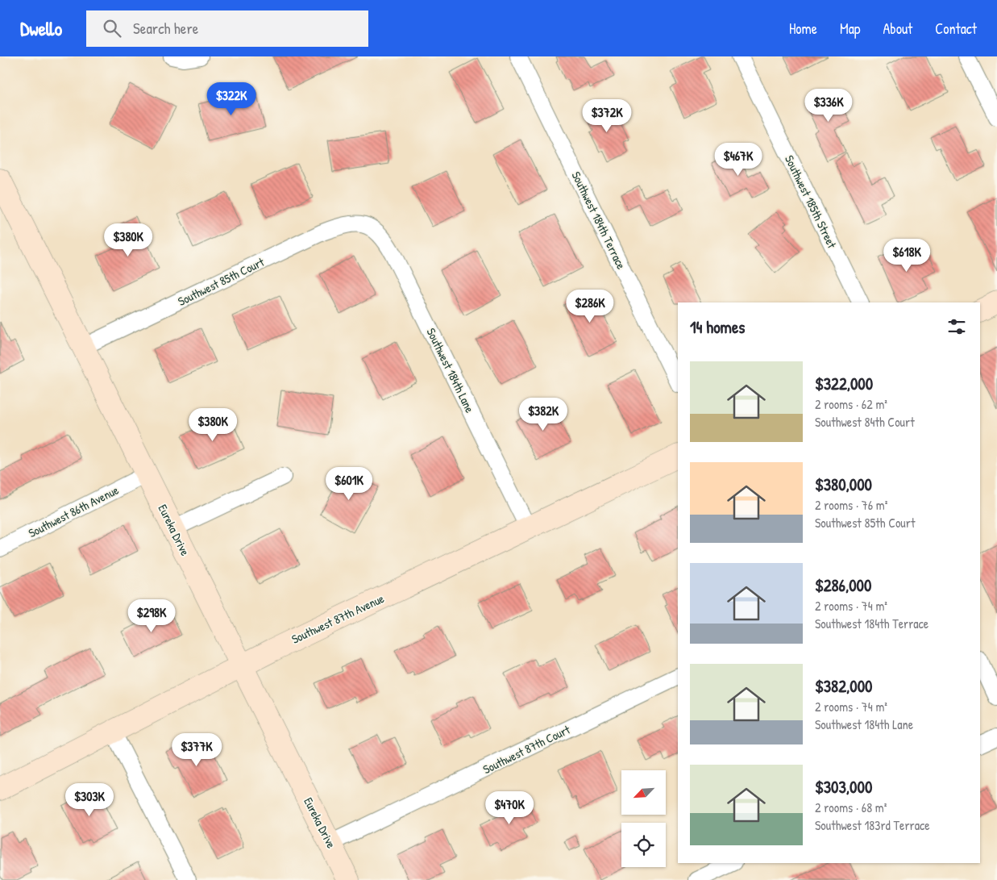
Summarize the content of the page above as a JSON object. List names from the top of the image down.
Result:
{
  "streets": {
    "main road": ["Eureka Drive", "Southwest 87th Avenue"],
    "street": [
      "Southwest 185th Street",
      "Southwest 184th Terrace",
      "Southwest 85th Court",
      "Southwest 184th Lane",
      "Southwest 86th Avenue",
      "Southwest 87th Court"
    ]
  },
  "crossings": [
    ["Southwest 85th Court", "Southwest 184th Lane"],
    ["Southwest 85th Court", "Eureka Drive"],
    ["Southwest 184th Lane", "Southwest 87th Avenue"],
    ["Southwest 86th Avenue", "Eureka Drive"],
    ["Eureka Drive", "Southwest 87th Avenue"],
    ["Eureka Drive", "Southwest 87th Court"]
  ],
  "north": "bottom left",
  "page": {
    "header": "Dwello",
    "search": "Search here",
    "nav": [
      "Home",
      "Map",
      "About",
      "Contact"
    ],
    "price": [
      "$322K",
      "$336K",
      "$372K",
      "$467K",
      "$380K",
      "$618K",
      "$286K",
      "$382K",
      "$380K",
      "$601K",
      "$298K",
      "$377K",
      "$303K",
      "$470K"
    ],
    "heading": "14 homes",
    "list": [
      {
        "name": "$322,000",
        "note": "2 rooms · 62 m² · Southwest 84th Court"
      },
      {
        "name": "$380,000",
        "note": "2 rooms · 76 m² · Southwest 85th Court"
      },
      {
        "name": "$286,000",
        "note": "2 rooms · 74 m² · Southwest 184th Terrace"
      },
      {
        "name": "$382,000",
        "note": "2 rooms · 74 m² · Southwest 184th Lane"
      },
      {
        "name": "$303,000",
        "note": "2 rooms · 68 m² · Southwest 183rd Terrace"
      }
    ]
  }
}
